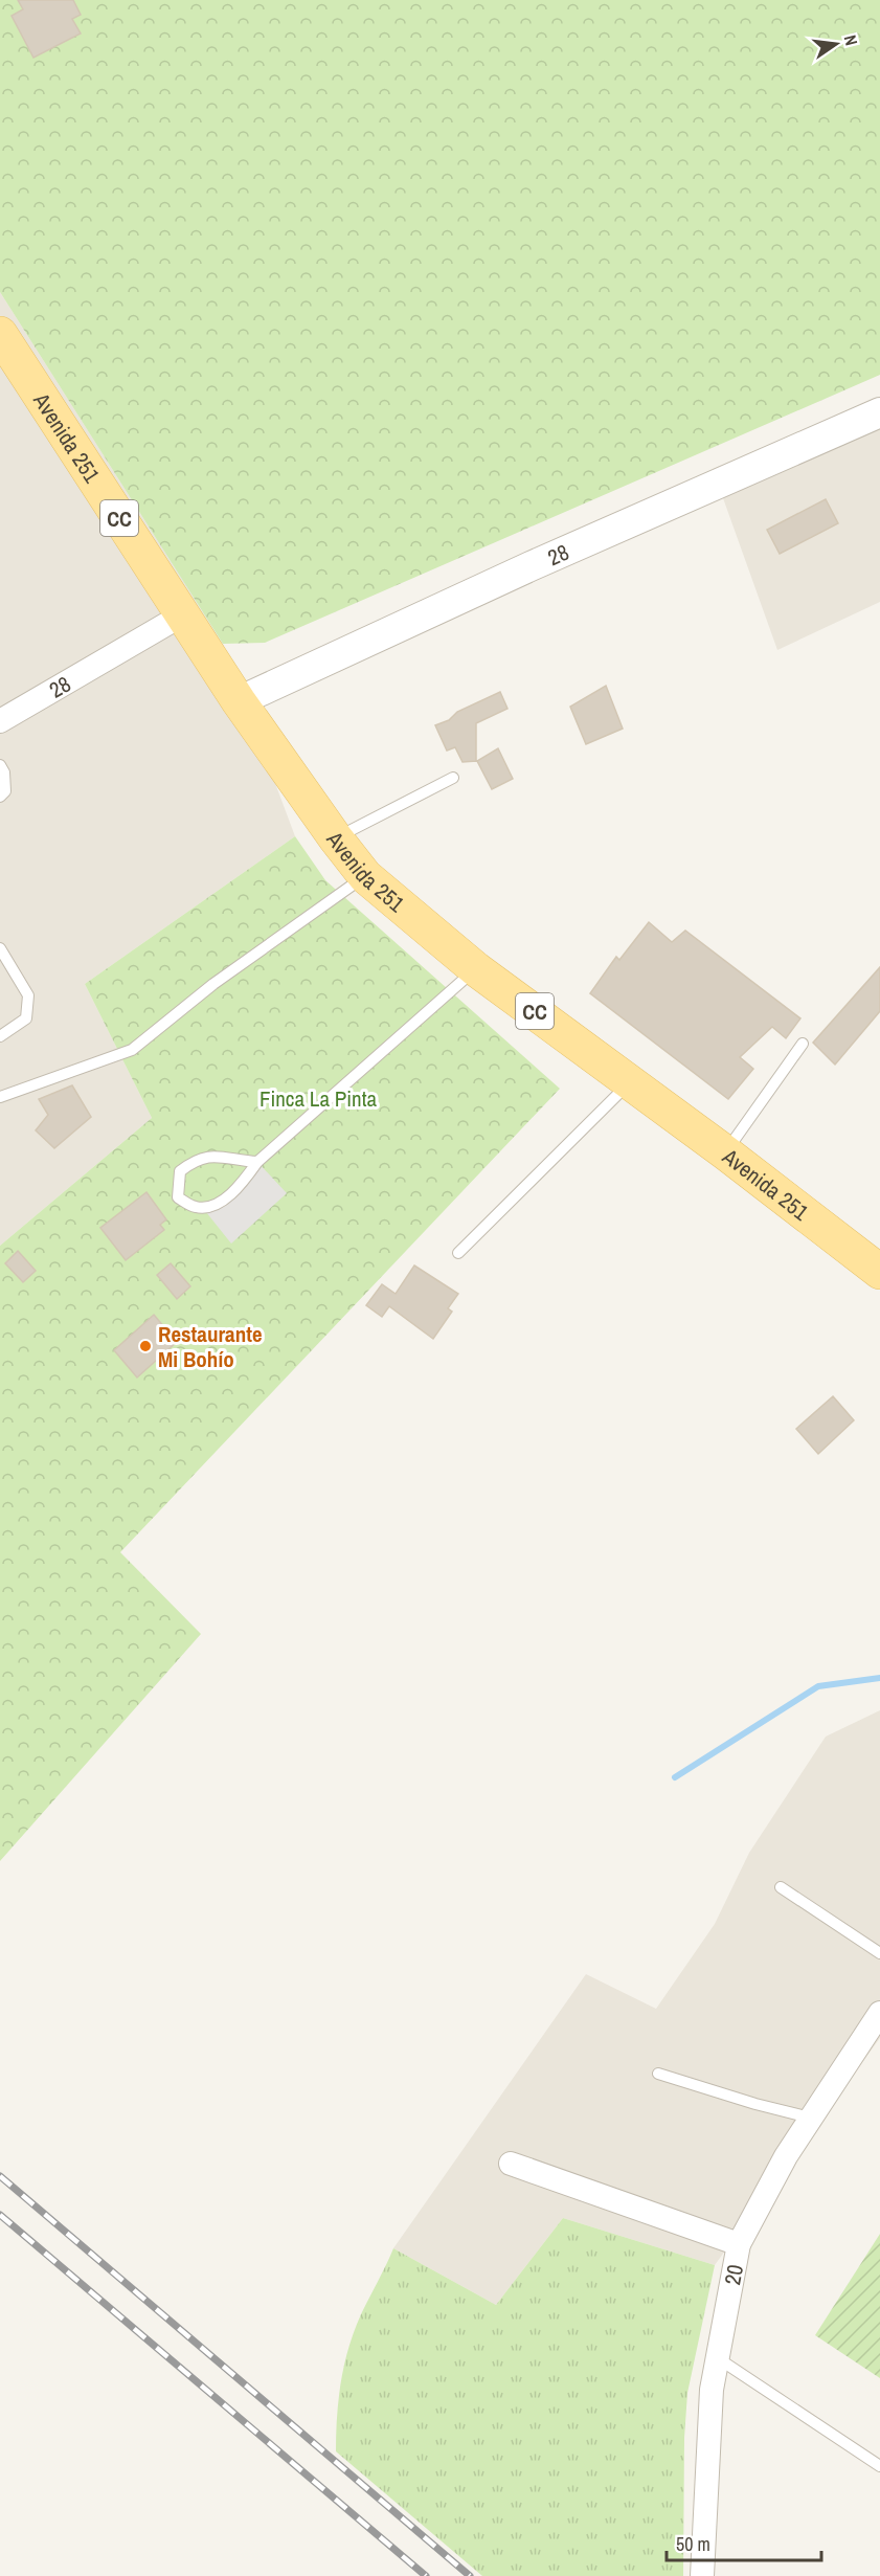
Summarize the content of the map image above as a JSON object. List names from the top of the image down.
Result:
{
  "streets": {
    "main road": ["Avenida 251", "CC"],
    "street": ["28", "20"]
  },
  "crossings": [
    ["Avenida 251", "28"]
  ],
  "parks": ["Finca La Pinta"],
  "places": ["Restaurante Mi Bohío"],
  "scale_bar": "50 m",
  "north": "right"
}
